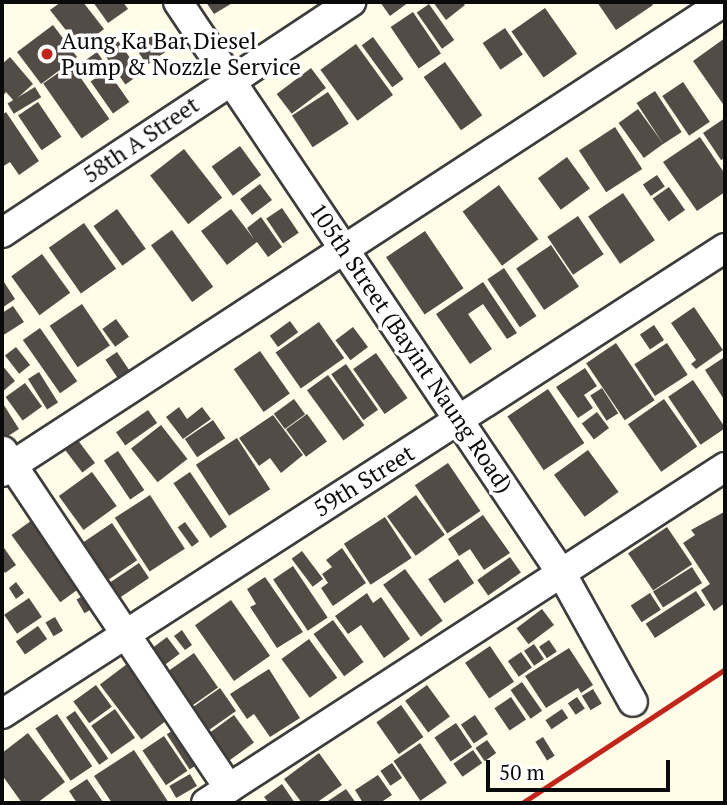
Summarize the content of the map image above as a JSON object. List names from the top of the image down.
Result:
{
  "streets": {
    "street": ["58th A Street", "105th Street (Bayint Naung Road)", "59th Street"]
  },
  "crossings": [
    ["58th A Street", "105th Street (Bayint Naung Road)"],
    ["105th Street (Bayint Naung Road)", "59th Street"]
  ],
  "places": ["Aung Ka Bar Diesel Pump & Nozzle Service"],
  "scale_bar": "50 m"
}
